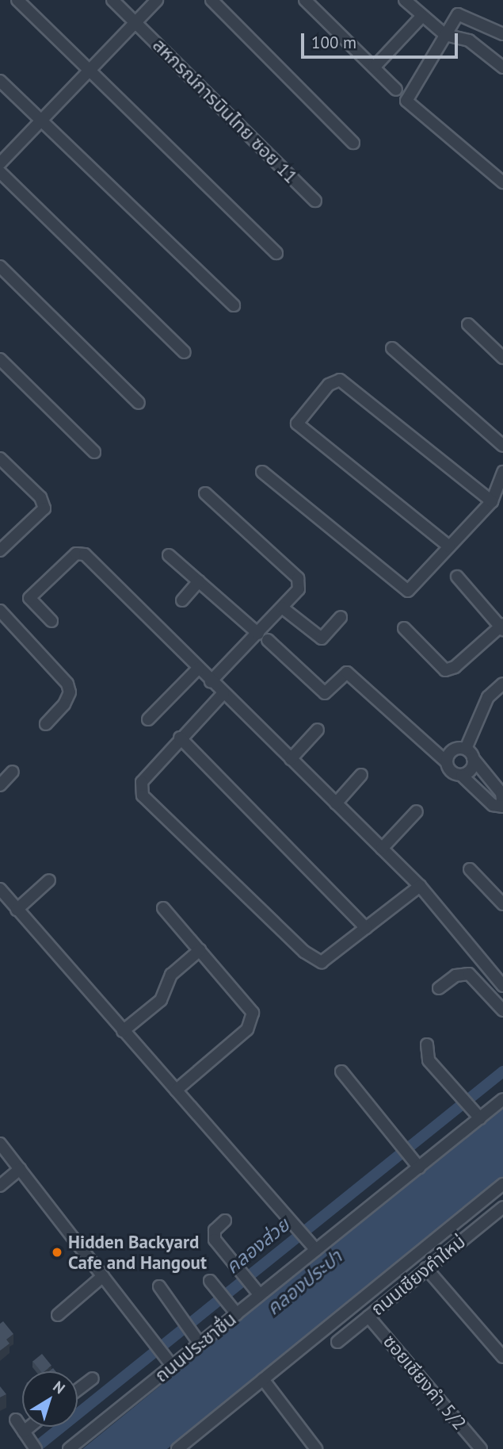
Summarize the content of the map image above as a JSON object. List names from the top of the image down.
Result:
{
  "streets": {
    "street": [
      "สหกรณ์การบินไทย ซอย 11",
      "ถนนเชียงคำใหม่",
      "ถนนประชาชื่น",
      "ซอยเชียงคำ 5/2"
    ]
  },
  "crossings": [
    ["ถนนเชียงคำใหม่", "ซอยเชียงคำ 5/2"]
  ],
  "water": ["คลองส่วย", "คลองประปา"],
  "places": ["Hidden Backyard Cafe and Hangout"],
  "scale_bar": "100 m",
  "north": "top right"
}
